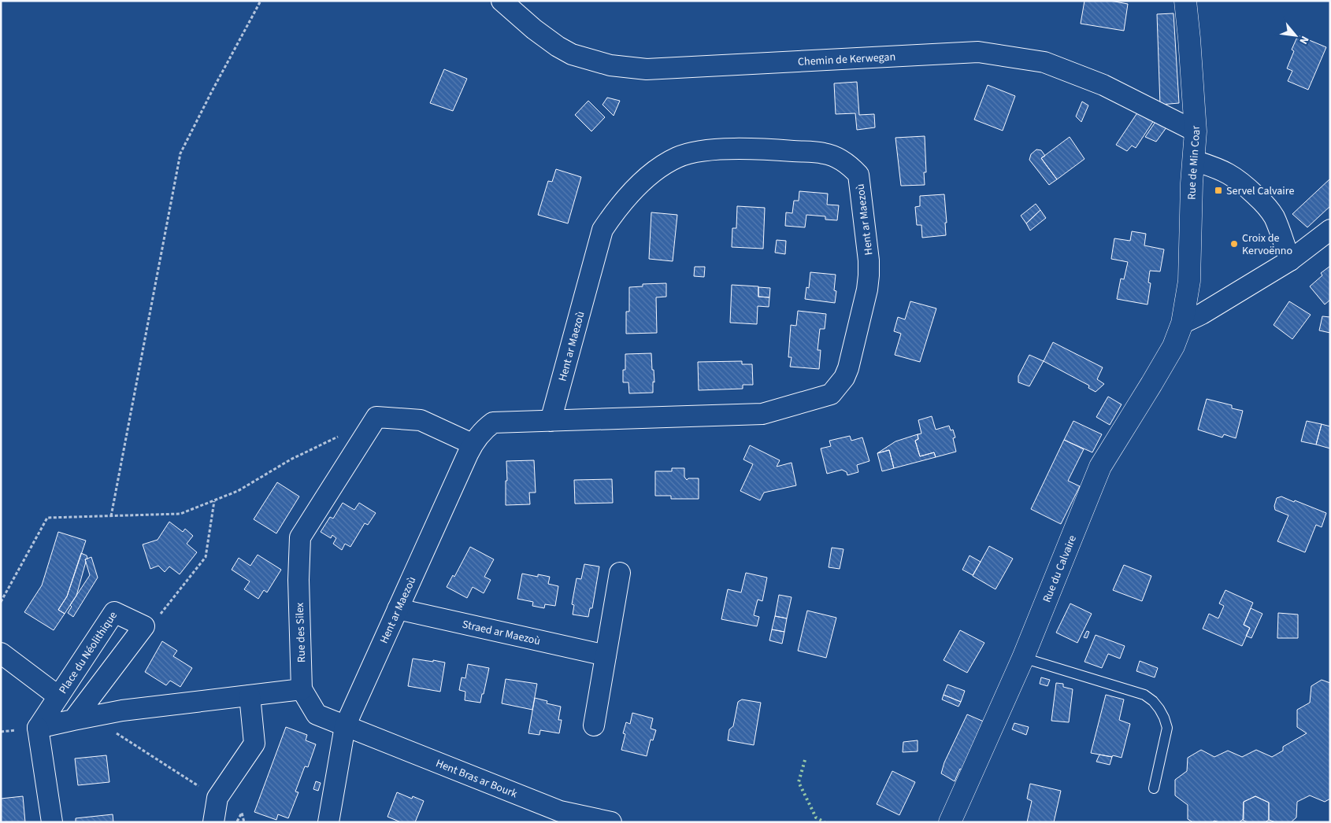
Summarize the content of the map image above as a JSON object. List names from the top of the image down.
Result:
{
  "streets": {
    "street": [
      "Chemin de Kerwegan",
      "Rue de Min Coar",
      "Hent ar Maezoù",
      "Rue du Calvaire",
      "Straed ar Maezoù",
      "Rue des Silex",
      "Place du Néolithique",
      "Hent Bras ar Bourk"
    ]
  },
  "crossings": [
    ["Chemin de Kerwegan", "Rue de Min Coar"],
    ["Rue de Min Coar", "Rue du Calvaire"],
    ["Hent ar Maezoù", "Straed ar Maezoù"],
    ["Hent ar Maezoù", "Rue des Silex"],
    ["Hent ar Maezoù", "Hent Bras ar Bourk"],
    ["Rue des Silex", "Hent Bras ar Bourk"]
  ],
  "places": {
    "transit": ["Servel Calvaire"],
    "other": ["Croix de Kervoënno"]
  },
  "north": "bottom right"
}
